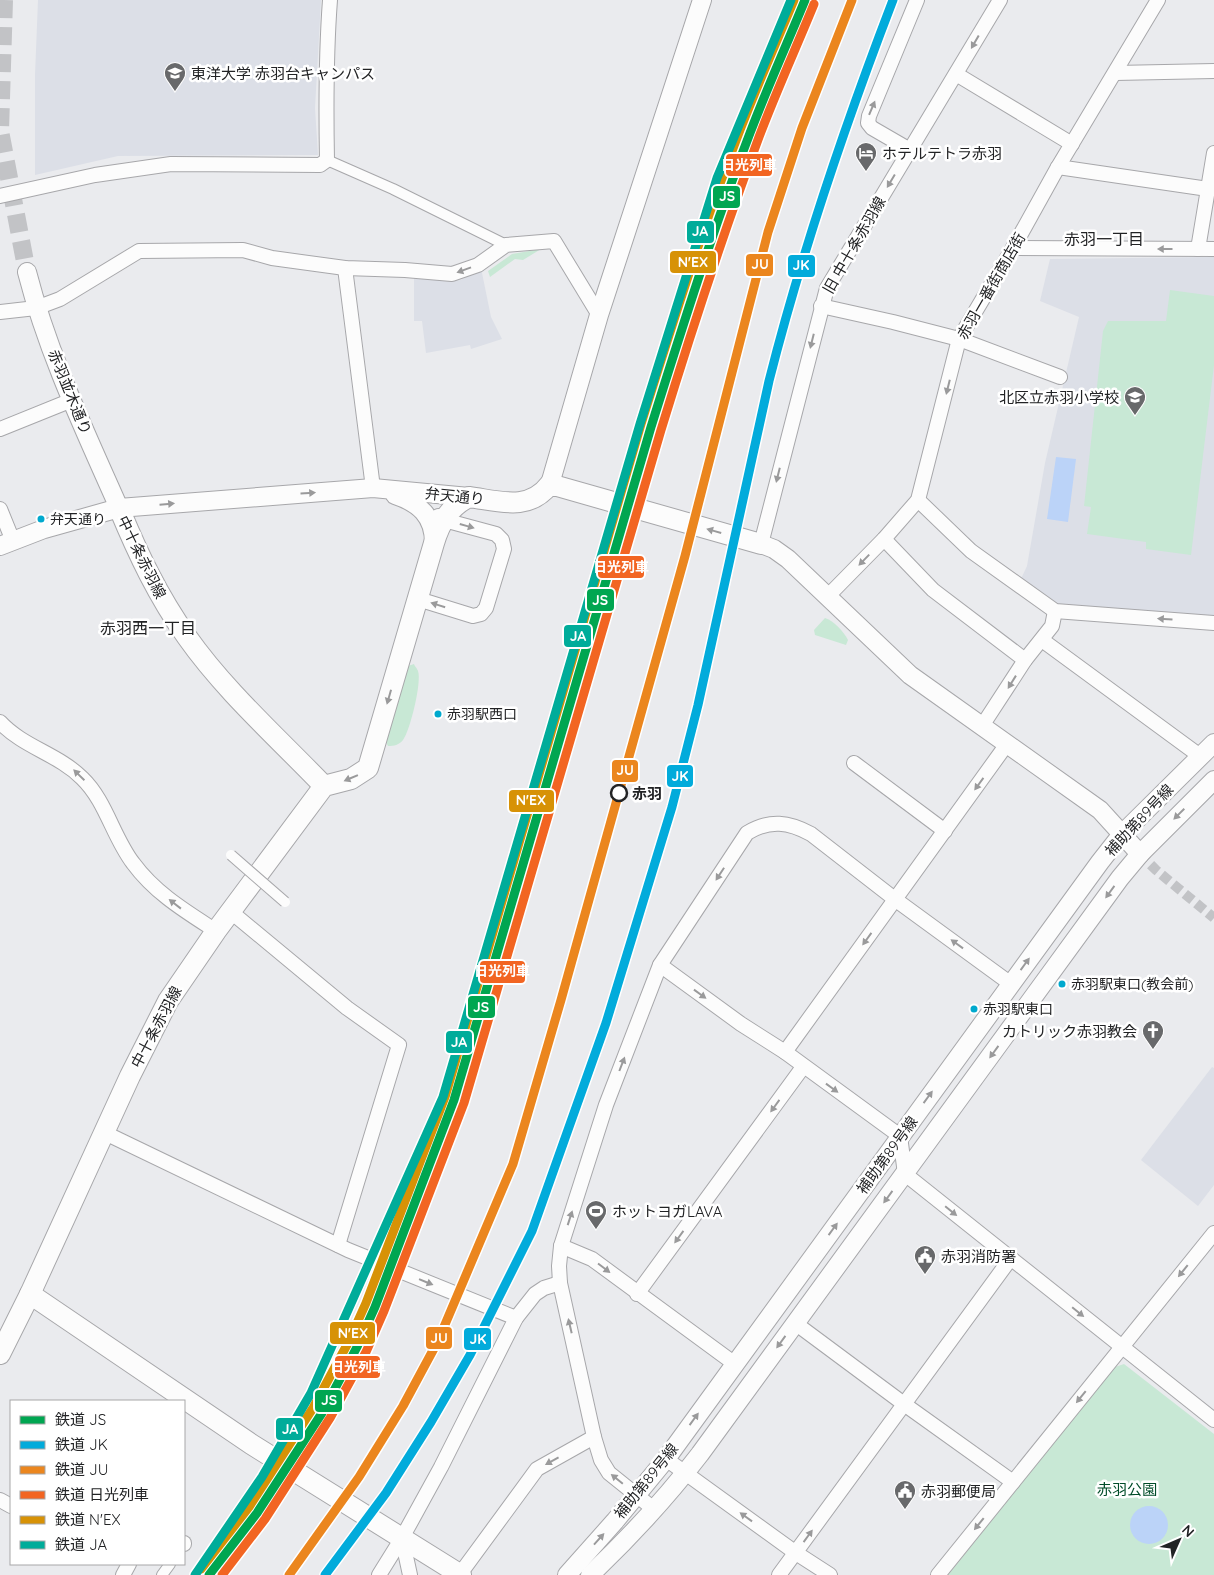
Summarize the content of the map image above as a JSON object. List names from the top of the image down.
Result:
{
  "streets": {
    "main road": ["弁天通り", "中十条赤羽線"],
    "street": [
      "旧 中十条赤羽線",
      "赤羽一番街商店街",
      "赤羽並木通り",
      "補助第89号線"
    ]
  },
  "crossings": [
    ["赤羽並木通り", "弁天通り"],
    ["赤羽並木通り", "中十条赤羽線"],
    ["弁天通り", "中十条赤羽線"]
  ],
  "one_way": ["旧 中十条赤羽線", "弁天通り"],
  "districts": ["赤羽一丁目", "赤羽西一丁目"],
  "parks": ["赤羽公園"],
  "places": {
    "school or university": ["東洋大学 赤羽台キャンパス", "北区立赤羽小学校"],
    "hotel": ["ホテルテトラ赤羽"],
    "other": [
      "弁天通り",
      "赤羽駅西口",
      "赤羽",
      "赤羽駅東口(教会前)",
      "赤羽駅東口"
    ],
    "church": ["カトリック赤羽教会"],
    "sports": ["ホットヨガLAVA"],
    "public building": ["赤羽消防署", "赤羽郵便局"]
  },
  "lines": [
    "rail line JS",
    "rail line JK",
    "rail line JU",
    "rail line N'EX",
    "rail line JA",
    "rail line 日光列車"
  ],
  "legend": [
    "鉄道 JS",
    "鉄道 JK",
    "鉄道 JU",
    "鉄道 日光列車",
    "鉄道 N'EX",
    "鉄道 JA"
  ],
  "north": "top right"
}
